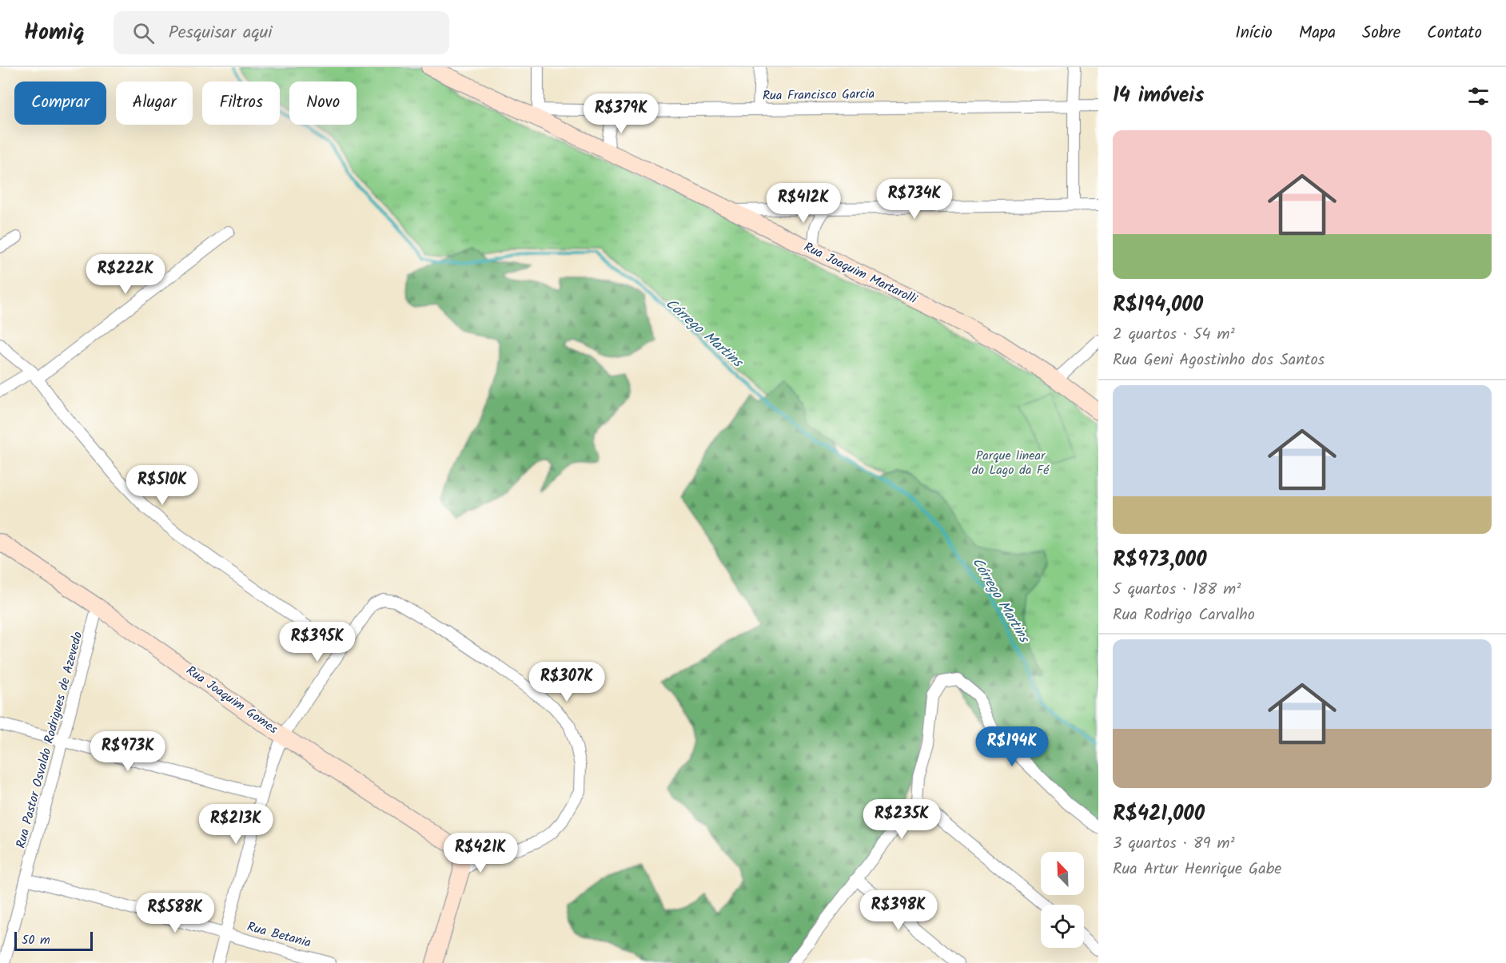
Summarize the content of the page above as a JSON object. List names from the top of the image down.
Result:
{
  "streets": {
    "street": [
      "Rua Francisco Garcia",
      "Rua Joaquim Martarolli",
      "Rua Joaquim Gomes",
      "Rua Pastor Osvaldo Rodrigues de Azevedo",
      "Rua Betania"
    ]
  },
  "crossings": [
    ["Rua Francisco Garcia", "Rua Joaquim Martarolli"],
    ["Rua Joaquim Gomes", "Rua Pastor Osvaldo Rodrigues de Azevedo"],
    ["Rua Pastor Osvaldo Rodrigues de Azevedo", "Rua Betania"]
  ],
  "water": ["Córrego Martins"],
  "parks": ["Parque linear do Lago da Fé"],
  "scale_bar": "50 m",
  "north": "top left",
  "page": {
    "header": "Homiq",
    "search": "Pesquisar aqui",
    "nav": [
      "Início",
      "Mapa",
      "Sobre",
      "Contato"
    ],
    "heading": "14 imóveis",
    "chip": [
      "Comprar",
      "Alugar",
      "Filtros",
      "Novo"
    ],
    "price": [
      "R$379K",
      "R$734K",
      "R$412K",
      "R$222K",
      "R$510K",
      "R$395K",
      "R$307K",
      "R$194K",
      "R$973K",
      "R$235K",
      "R$213K",
      "R$421K",
      "R$398K",
      "R$588K"
    ],
    "list": [
      {
        "name": "R$194,000",
        "note": "2 quartos · 54 m² · Rua Geni Agostinho dos Santos"
      },
      {
        "name": "R$973,000",
        "note": "5 quartos · 188 m² · Rua Rodrigo Carvalho"
      },
      {
        "name": "R$421,000",
        "note": "3 quartos · 89 m² · Rua Artur Henrique Gabe"
      }
    ],
    "scale": "50 m"
  }
}
